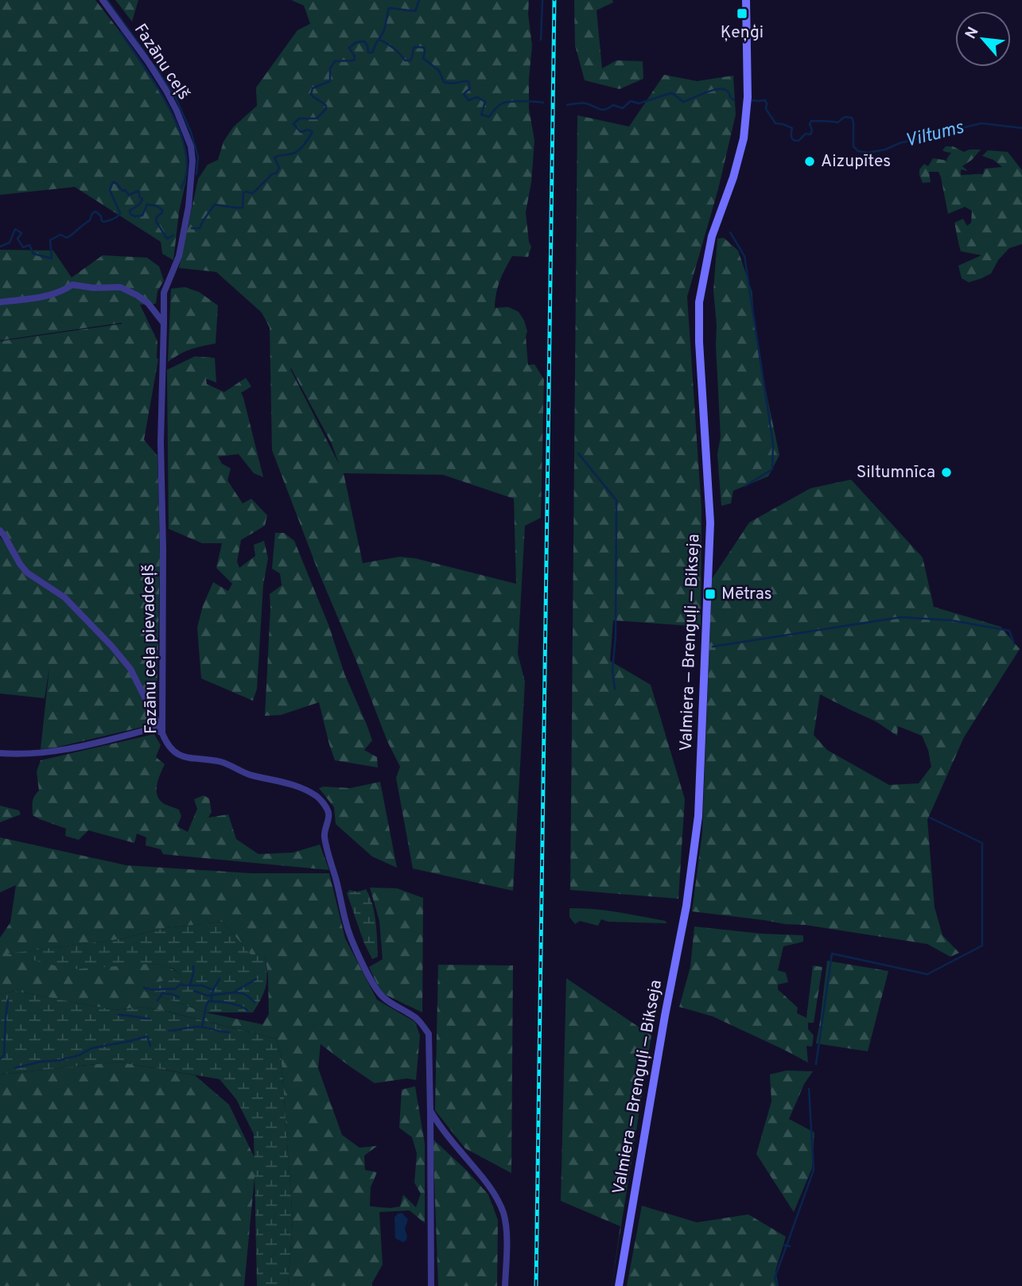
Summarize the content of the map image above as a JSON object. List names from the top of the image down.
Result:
{
  "streets": {
    "main road": ["Valmiera — Brenguļi — Bikseja"],
    "street": ["Fazānu ceļš", "Fazānu ceļa pievadceļš"]
  },
  "crossings": [
    ["Fazānu ceļš", "Fazānu ceļa pievadceļš"]
  ],
  "water": ["Viltums"],
  "places": {
    "transit": ["Ķeņģi", "Mētras"],
    "other": ["Aizupītes", "Siltumnīca"]
  },
  "north": "top left"
}
